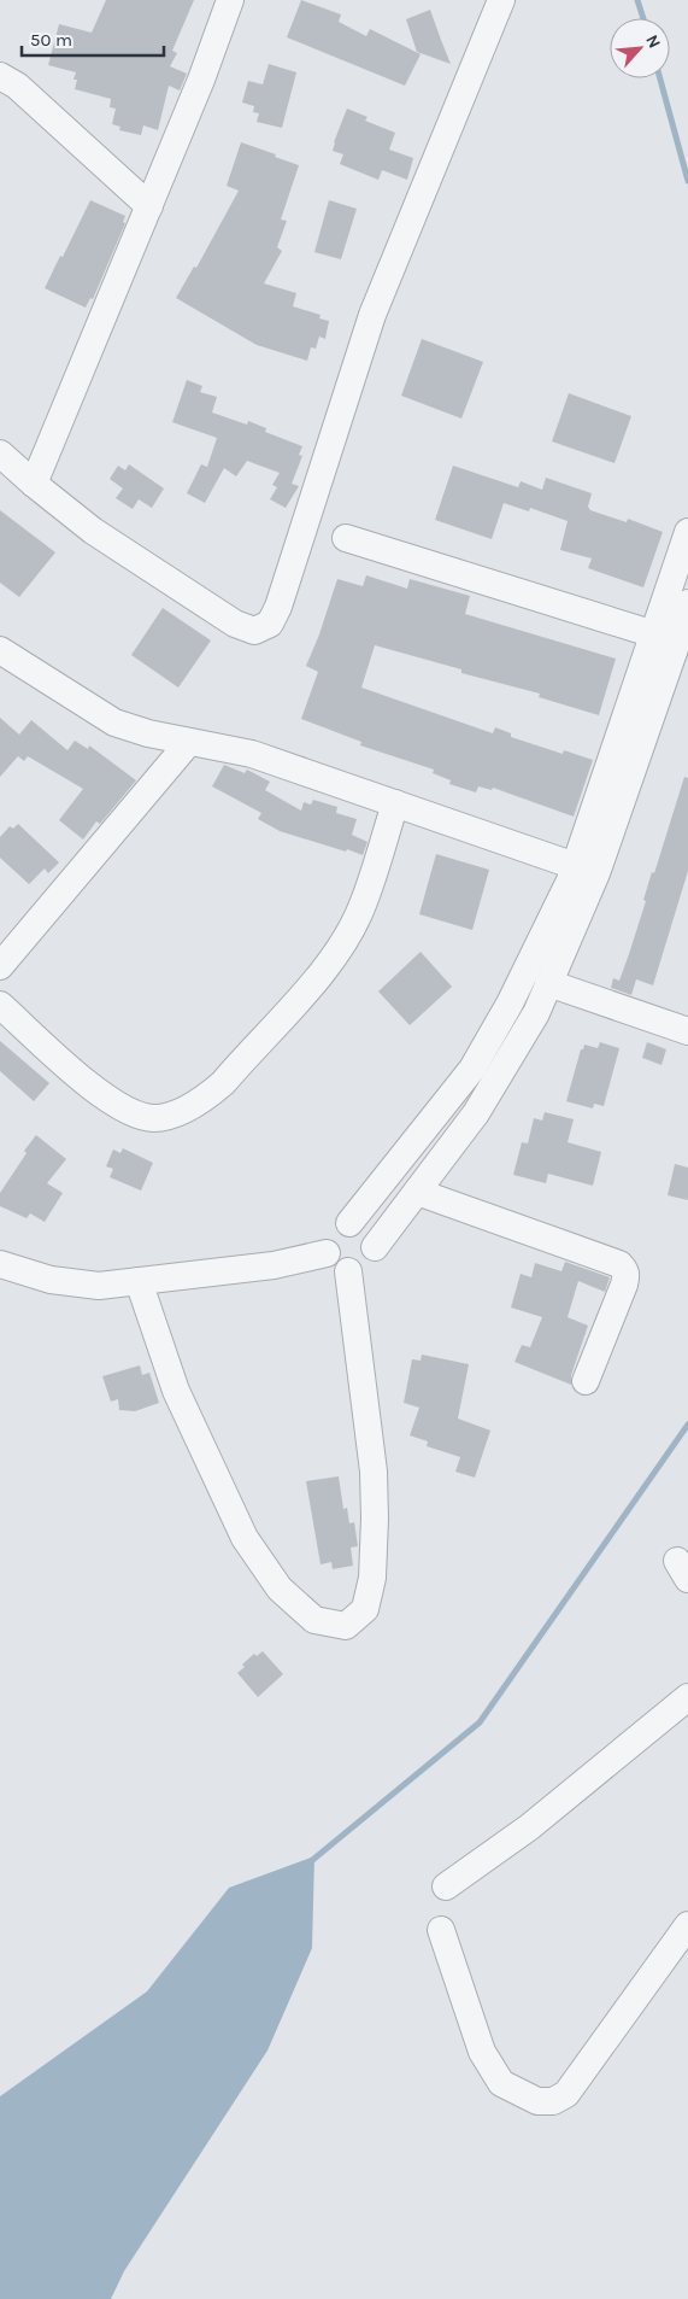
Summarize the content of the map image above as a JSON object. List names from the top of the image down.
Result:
{
  "scale_bar": "50 m",
  "north": "top right"
}
